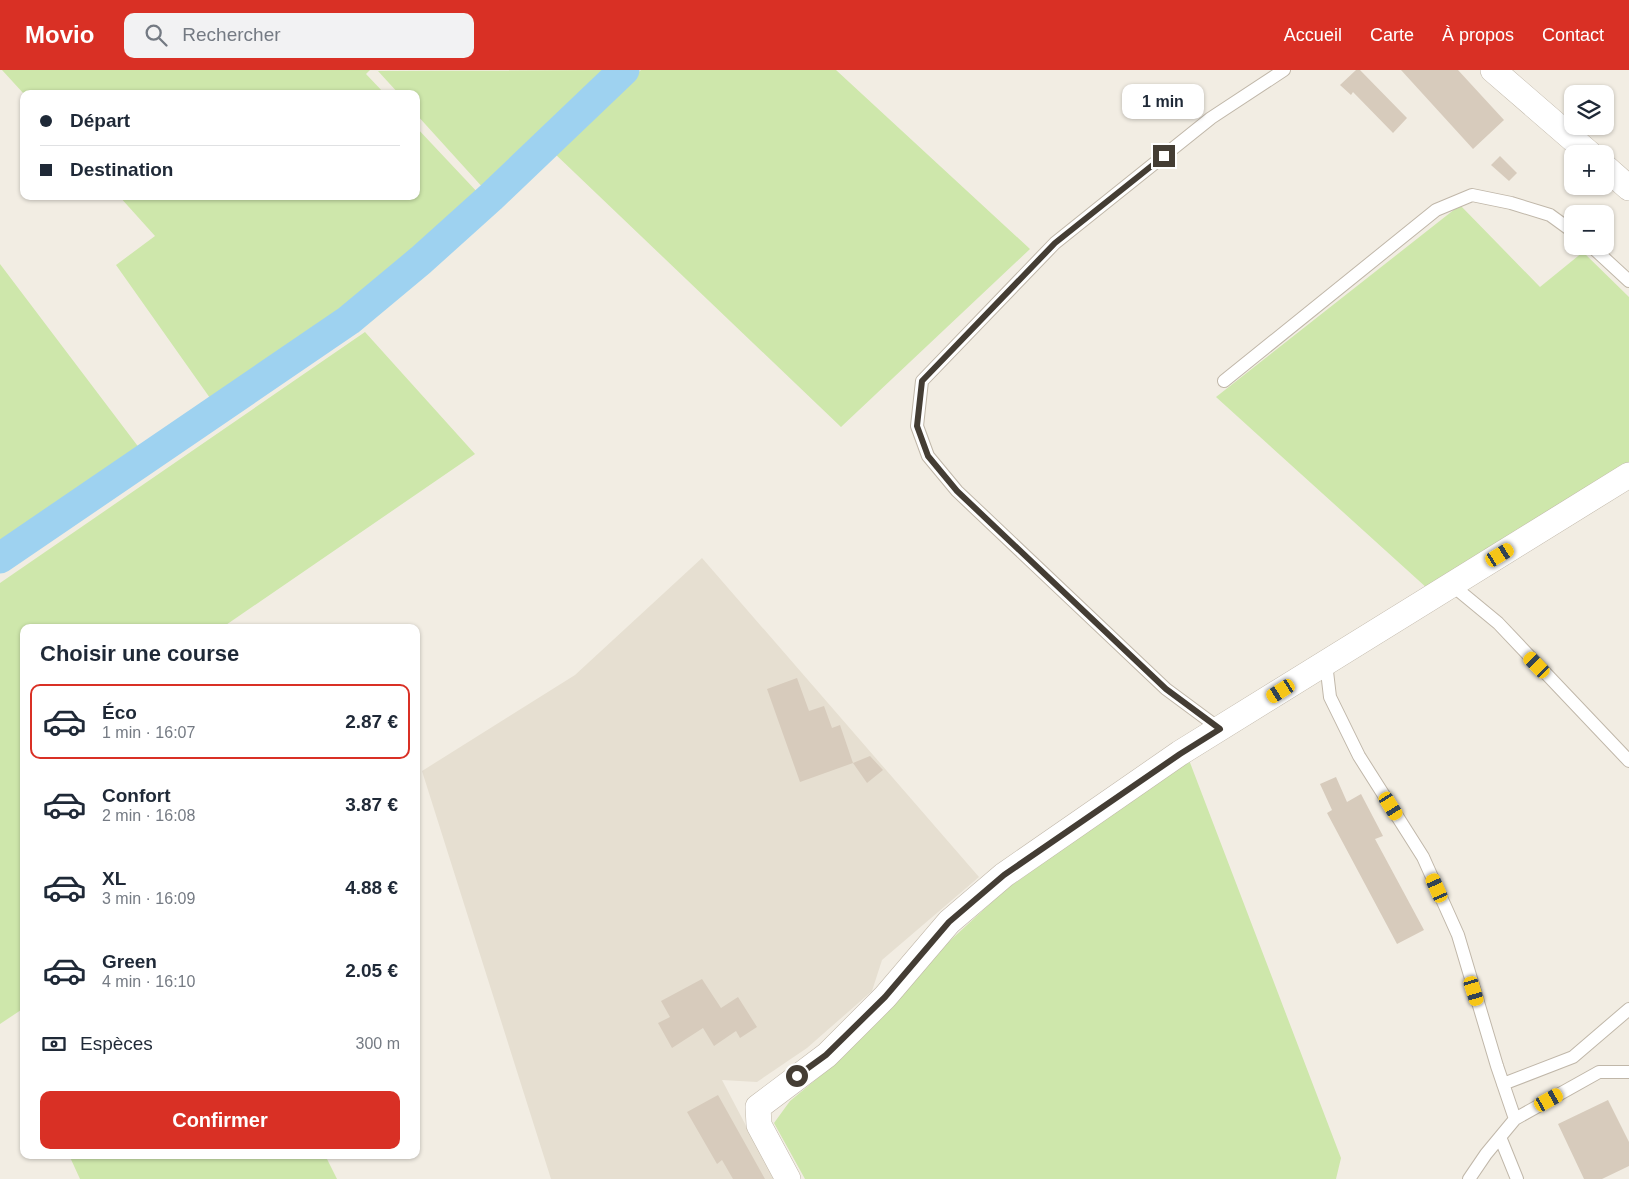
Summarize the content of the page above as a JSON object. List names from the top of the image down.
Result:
{
  "page": {
    "header": "Movio",
    "search": "Rechercher",
    "nav": [
      "Accueil",
      "Carte",
      "À propos",
      "Contact"
    ],
    "bubble": "1 min",
    "map_buttons": ["+", "−"],
    "banner": ["Départ", "Destination"],
    "heading": "Choisir une course",
    "list": [
      {
        "name": "Éco",
        "note": "1 min · 16:07",
        "value": "2.87 €"
      },
      {
        "name": "Confort",
        "note": "2 min · 16:08",
        "value": "3.87 €"
      },
      {
        "name": "XL",
        "note": "3 min · 16:09",
        "value": "4.88 €"
      },
      {
        "name": "Green",
        "note": "4 min · 16:10",
        "value": "2.05 €"
      }
    ],
    "pay": ["Espèces", "300 m"],
    "buttons": "Confirmer"
  }
}
